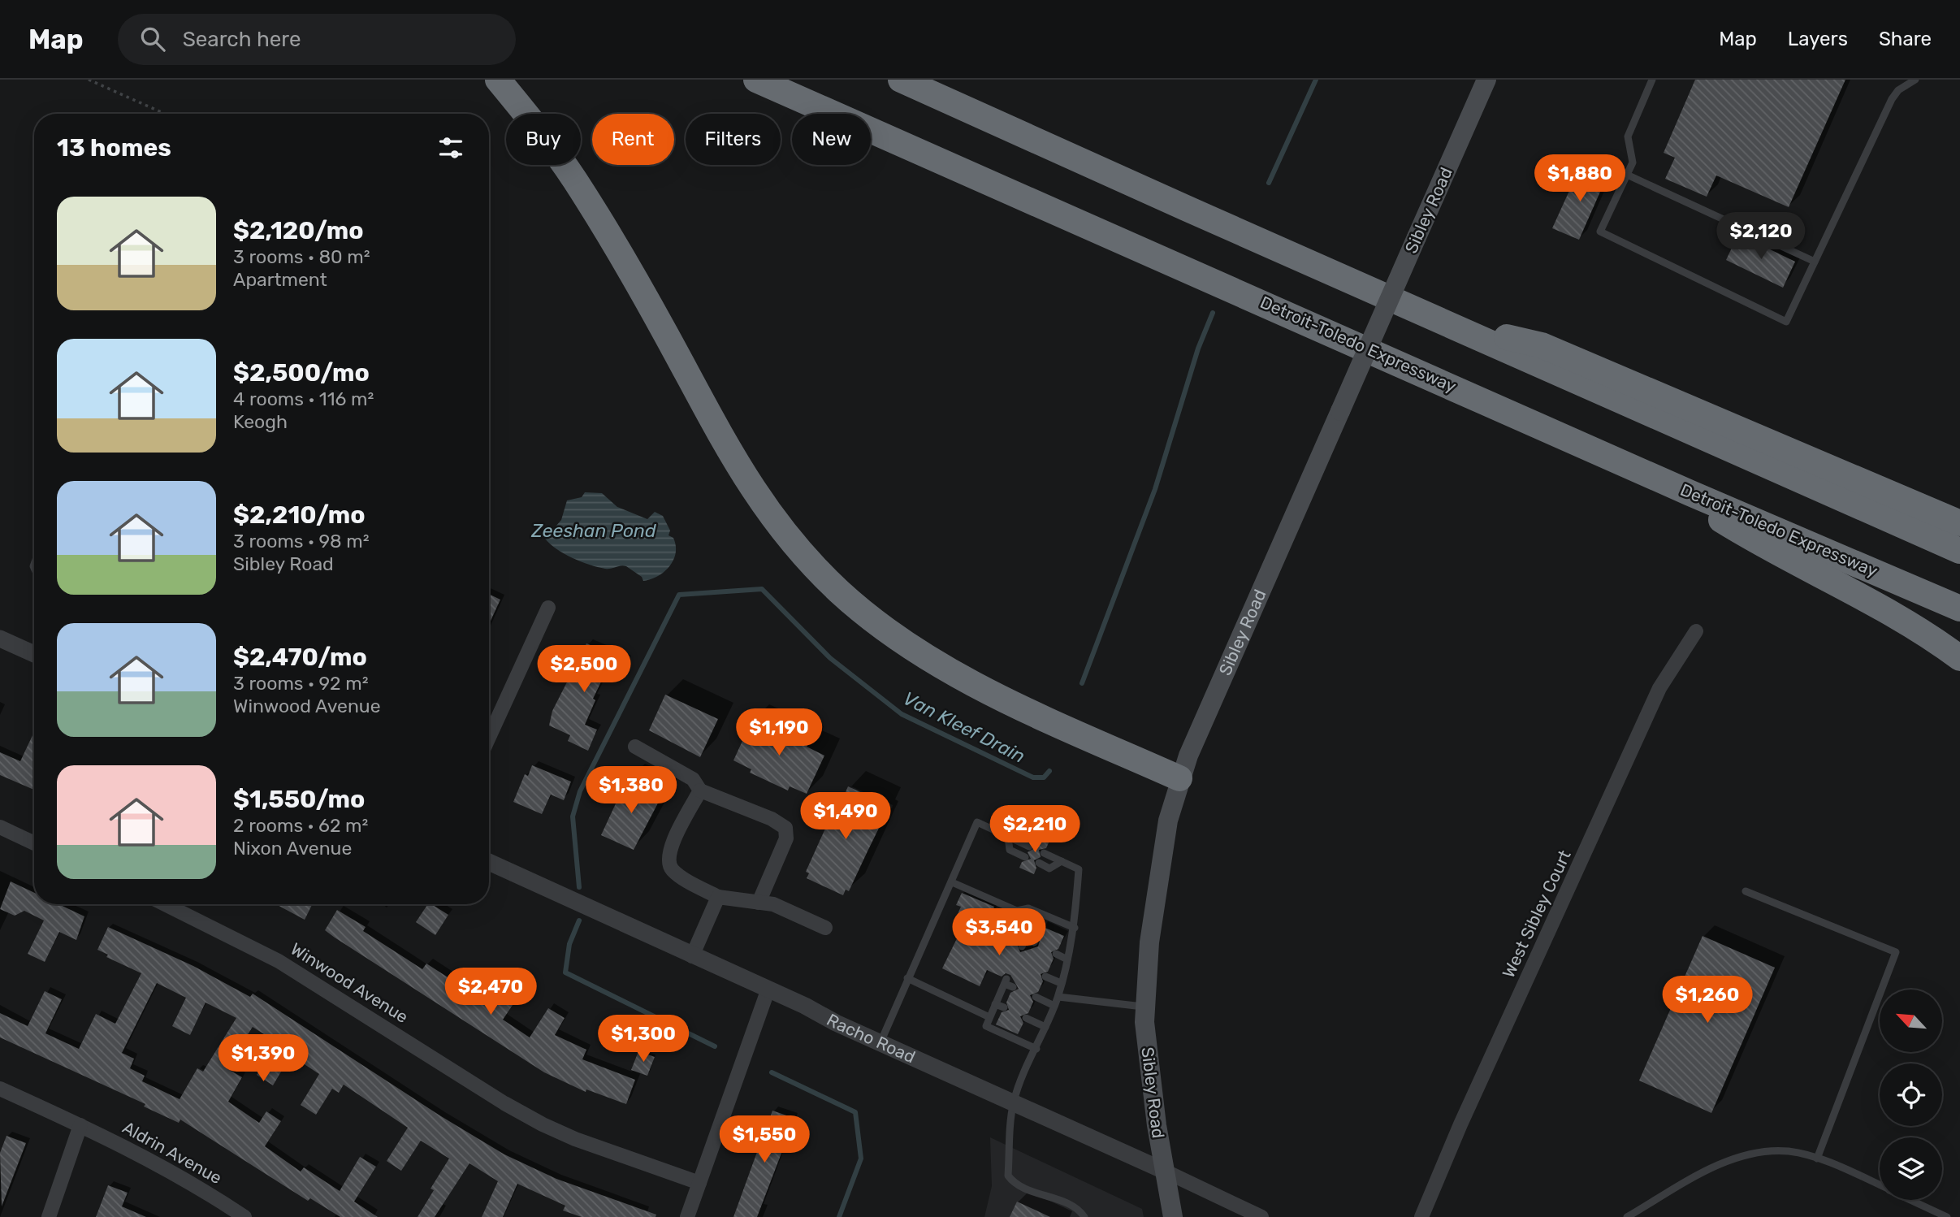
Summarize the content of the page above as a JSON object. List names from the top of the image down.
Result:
{
  "streets": {
    "highway": ["Detroit-Toledo Expressway"],
    "main road": ["Sibley Road"],
    "street": [
      "West Sibley Court",
      "Winwood Avenue",
      "Racho Road",
      "Aldrin Avenue"
    ]
  },
  "crossings": [
    ["Sibley Road", "Racho Road"]
  ],
  "water": ["Zeeshan Pond", "Van Kleef Drain"],
  "north": "top left",
  "page": {
    "header": "Map",
    "search": "Search here",
    "nav": ["Map", "Layers", "Share"],
    "chip": [
      "Buy",
      "Rent",
      "Filters",
      "New"
    ],
    "heading": "13 homes",
    "price": [
      "$1,880",
      "$2,120",
      "$2,500",
      "$1,190",
      "$1,380",
      "$1,490",
      "$2,210",
      "$3,540",
      "$2,470",
      "$1,260",
      "$1,300",
      "$1,390",
      "$1,550"
    ],
    "list": [
      {
        "name": "$2,120/mo",
        "note": "3 rooms · 80 m² · Apartment"
      },
      {
        "name": "$2,500/mo",
        "note": "4 rooms · 116 m² · Keogh"
      },
      {
        "name": "$2,210/mo",
        "note": "3 rooms · 98 m² · Sibley Road"
      },
      {
        "name": "$2,470/mo",
        "note": "3 rooms · 92 m² · Winwood Avenue"
      },
      {
        "name": "$1,550/mo",
        "note": "2 rooms · 62 m² · Nixon Avenue"
      }
    ]
  }
}
